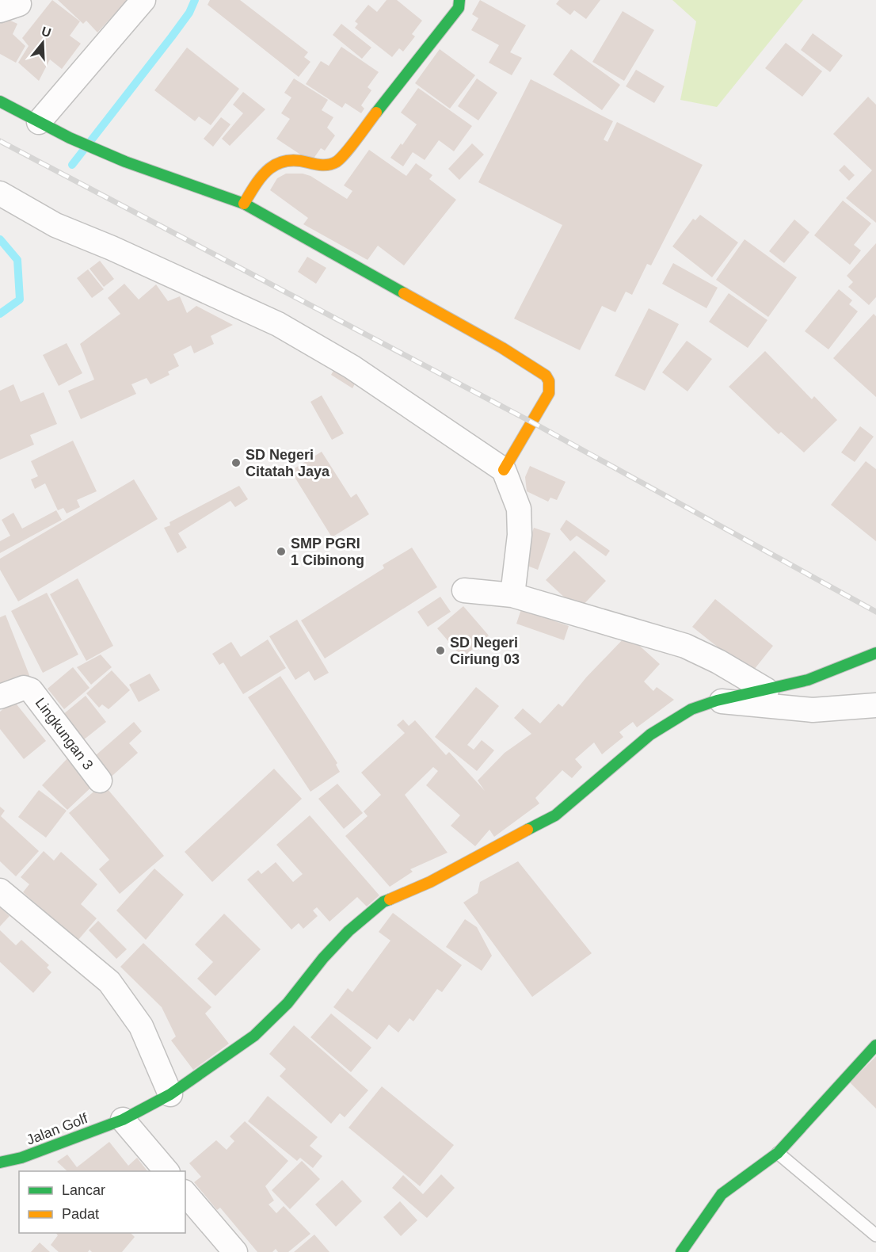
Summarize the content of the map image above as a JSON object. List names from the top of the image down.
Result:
{
  "streets": {
    "street": ["Lingkungan 3", "Jalan Golf"]
  },
  "places": ["SD Negeri Citatah Jaya", "SMP PGRI 1 Cibinong", "SD Negeri Ciriung 03"],
  "legend": ["Lancar", "Padat"],
  "north": "top"
}
